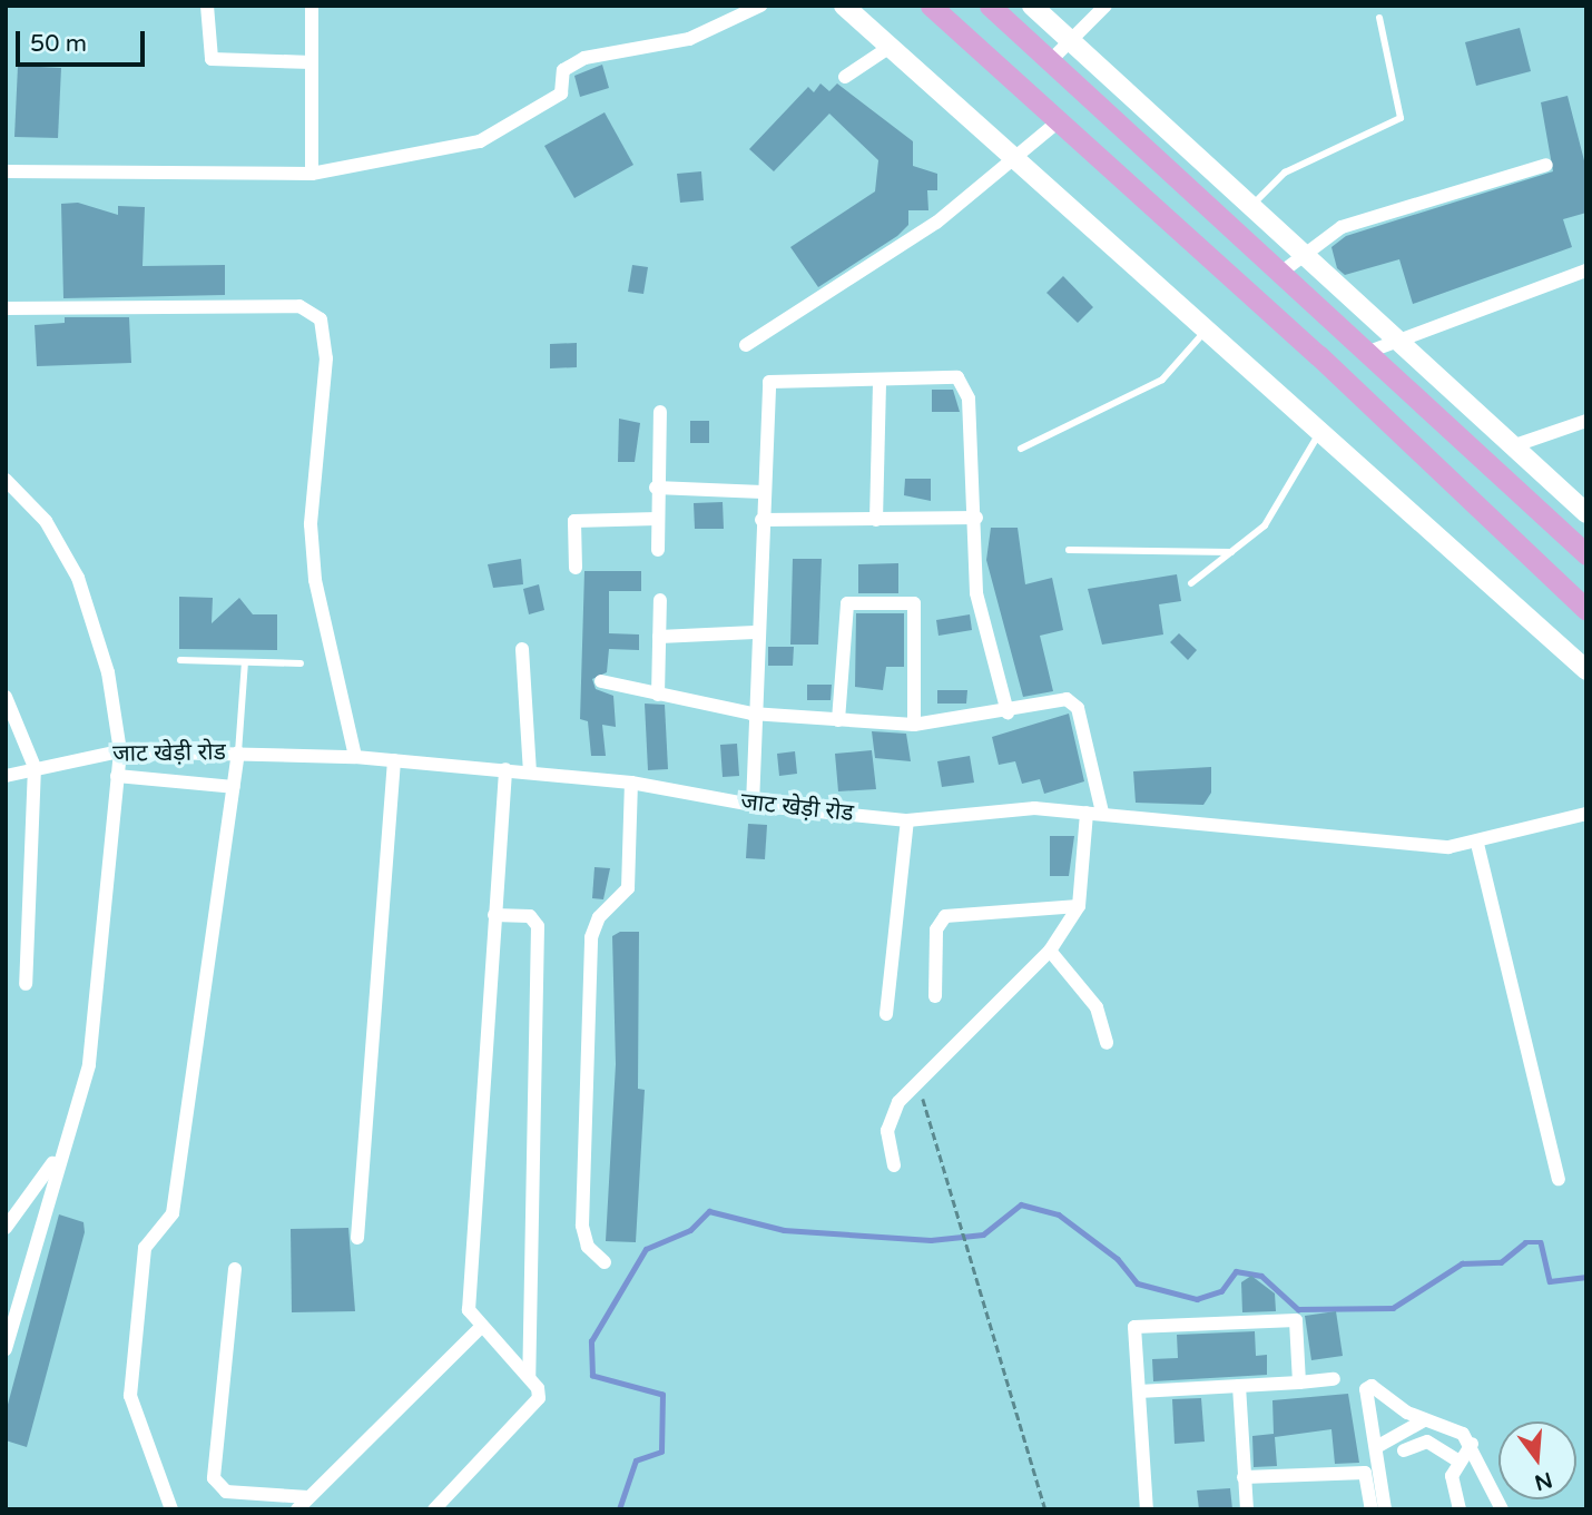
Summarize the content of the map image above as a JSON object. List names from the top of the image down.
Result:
{
  "streets": {
    "street": ["जाट खेड़ी रोड"]
  },
  "scale_bar": "50 m",
  "north": "bottom"
}
